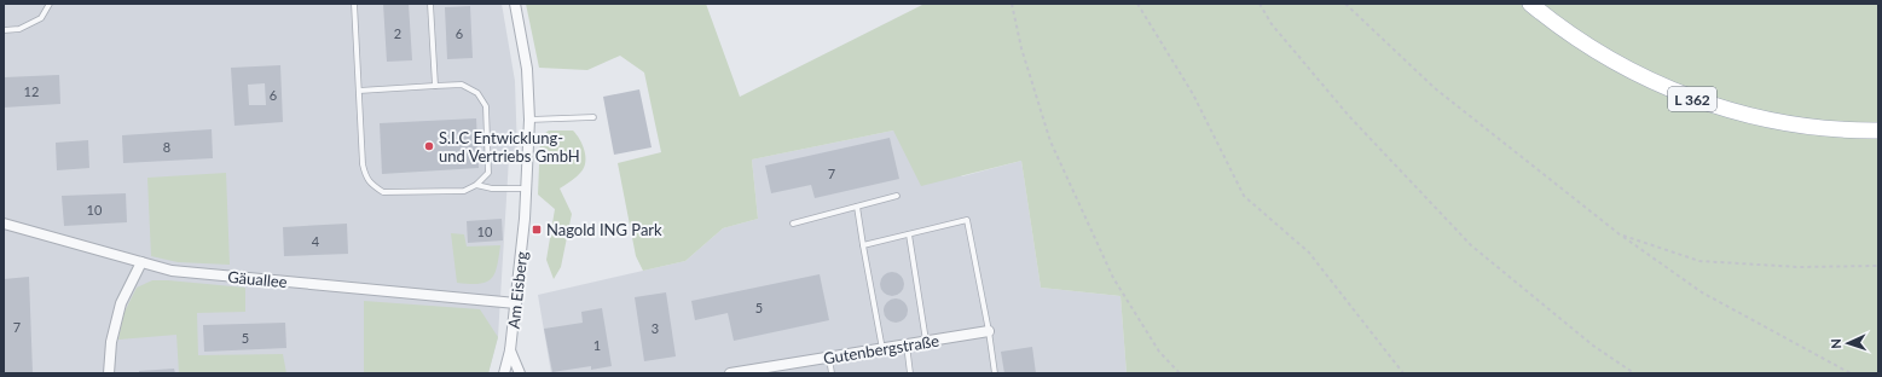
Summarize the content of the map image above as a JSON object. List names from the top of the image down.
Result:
{
  "streets": {
    "main road": ["L 362"],
    "street": ["Gäuallee", "Am Eisberg", "Gutenbergstraße"]
  },
  "crossings": [
    ["Gäuallee", "Am Eisberg"]
  ],
  "places": {
    "other": ["S.I.C Entwicklung- und Vertriebs GmbH"],
    "transit": ["Nagold ING Park"]
  },
  "house_numbers": [
    "2",
    "6",
    "12",
    "6",
    "8",
    "7",
    "10",
    "10",
    "4",
    "5",
    "7",
    "3",
    "5",
    "1"
  ],
  "north": "left"
}
